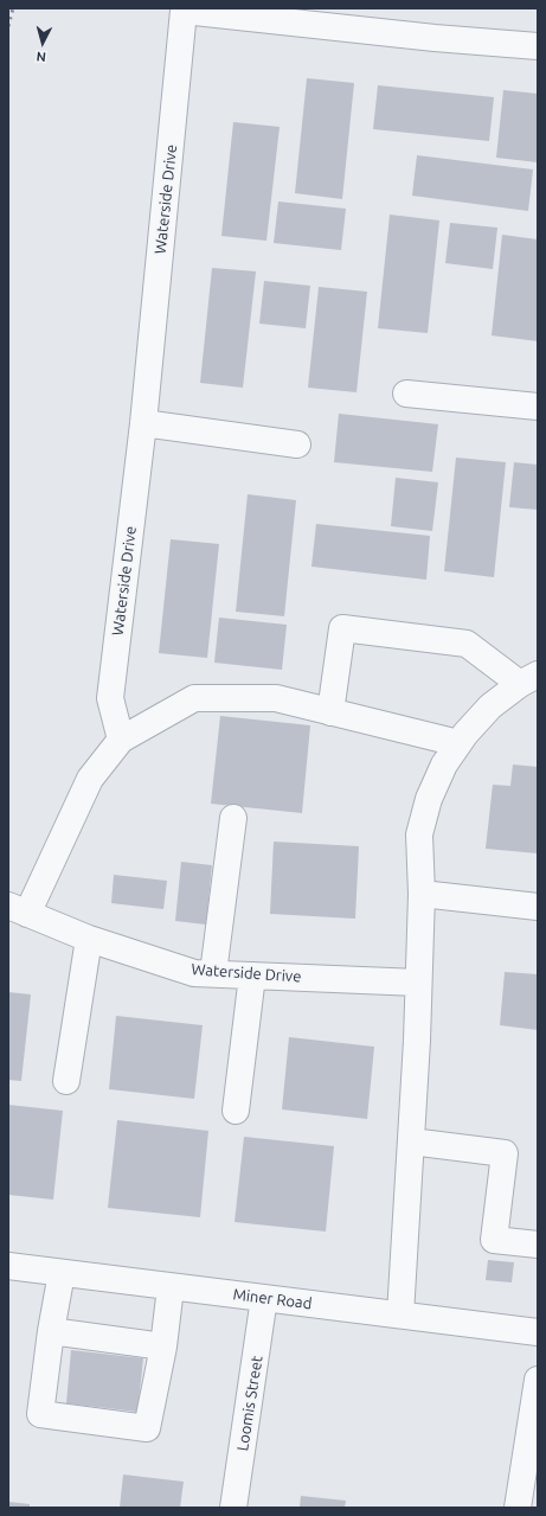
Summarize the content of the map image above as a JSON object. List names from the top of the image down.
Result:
{
  "streets": {
    "street": ["Waterside Drive", "Miner Road", "Loomis Street"]
  },
  "crossings": [
    ["Miner Road", "Loomis Street"]
  ],
  "north": "bottom"
}
